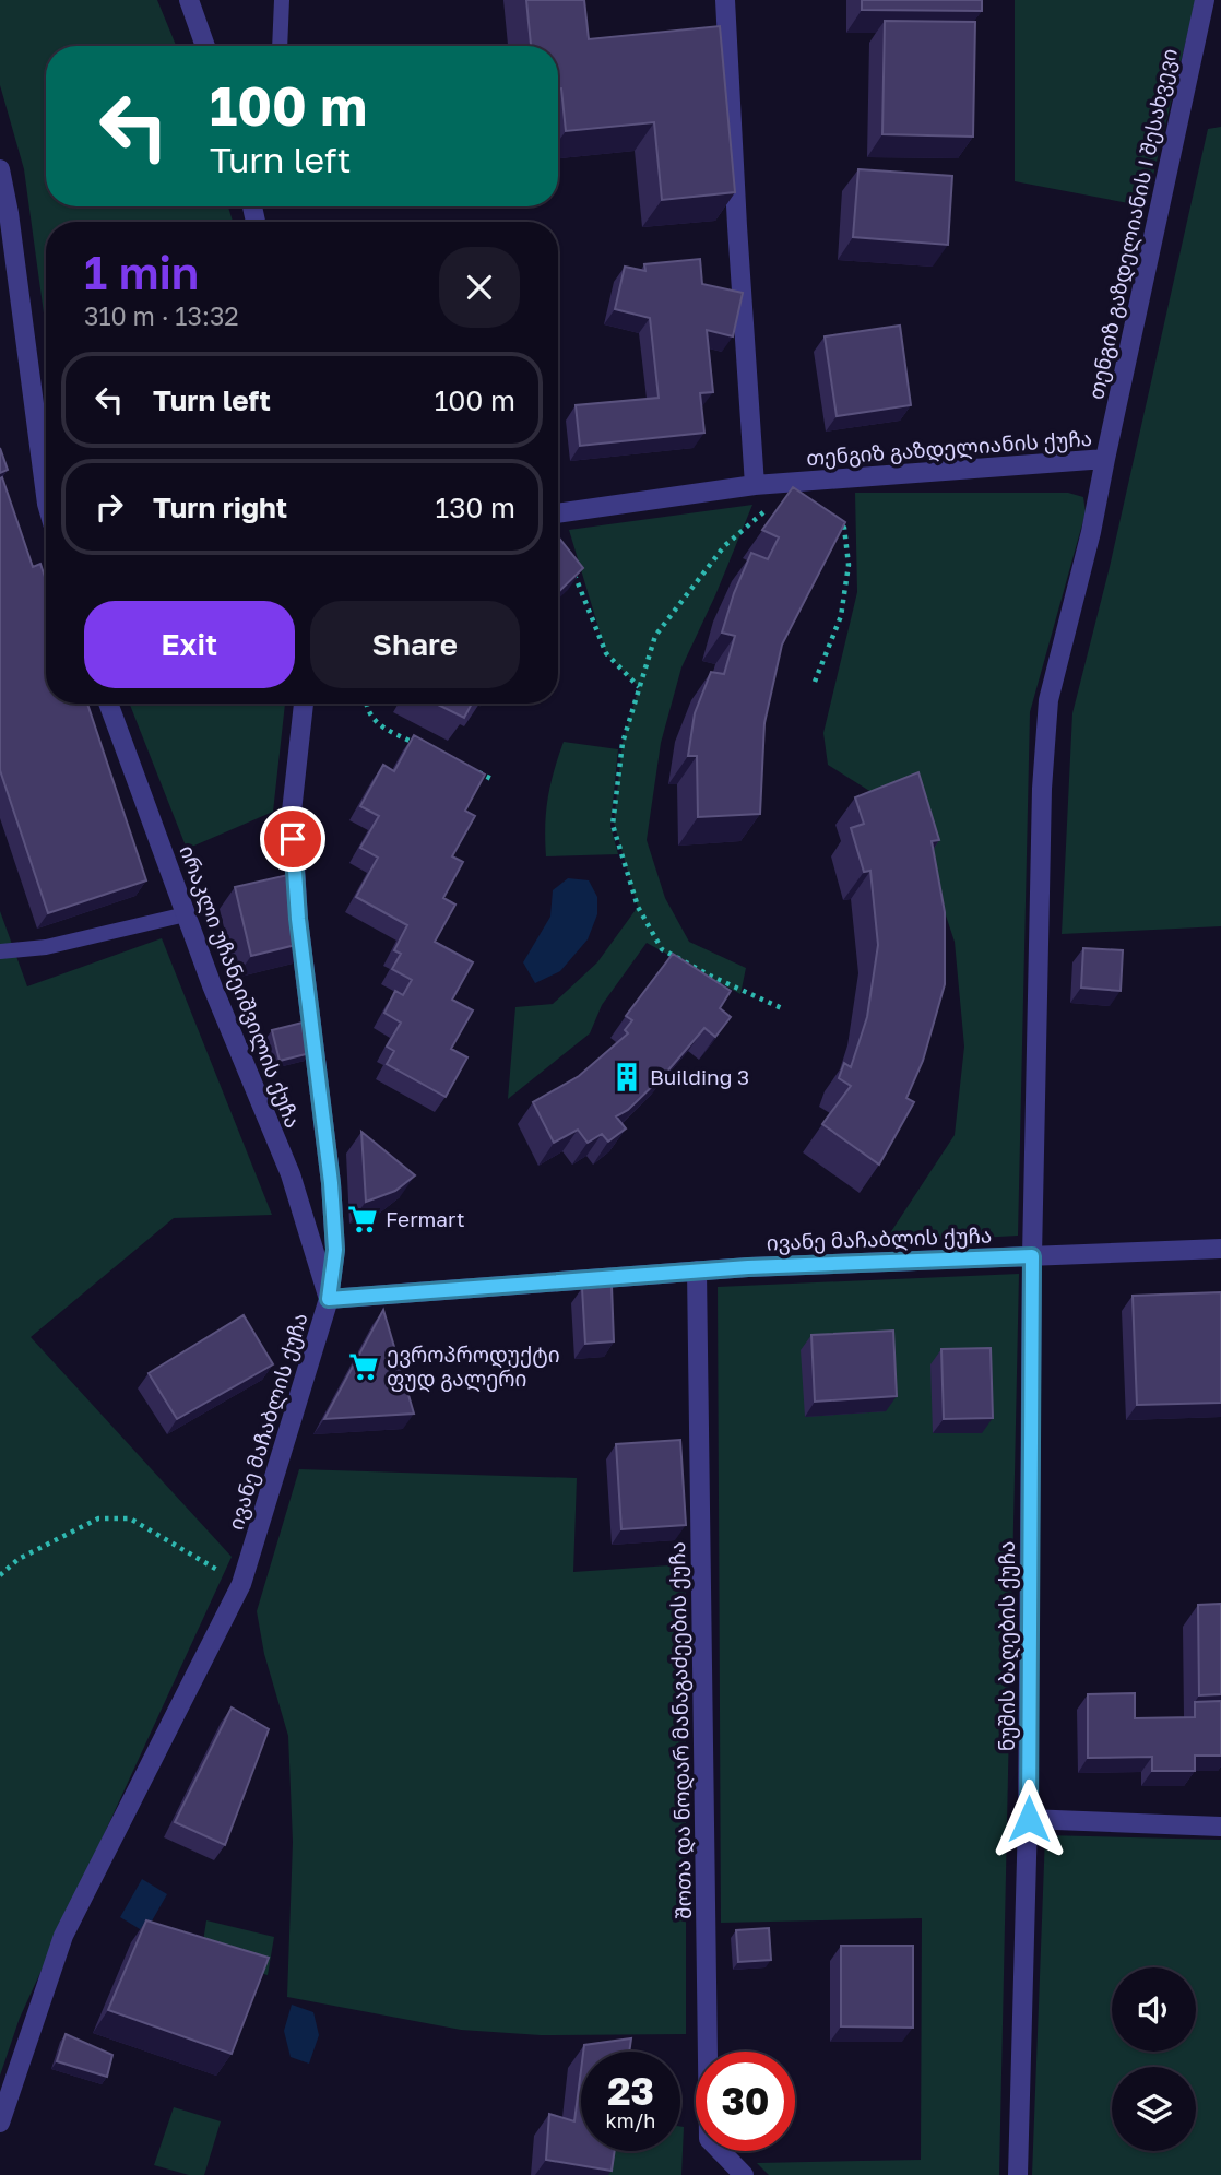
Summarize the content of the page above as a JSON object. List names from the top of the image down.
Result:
{
  "streets": {
    "street": [
      "თენგიზ გაზდელიანის I შესახვევი",
      "თენგიზ გაზდელიანის ქუჩა",
      "ირაკლი უჩანეიშვილის ქუჩა",
      "ივანე მაჩაბლის ქუჩა",
      "ნუშის ბაღების ქუჩა",
      "შოთა და ნოდარ მანაგაძეების ქუჩა"
    ]
  },
  "crossings": [
    ["თენგიზ გაზდელიანის I შესახვევი", "თენგიზ გაზდელიანის ქუჩა"],
    ["თენგიზ გაზდელიანის ქუჩა", "ივანე მაჩაბლის ქუჩა"],
    ["თენგიზ გაზდელიანის ქუჩა", "ნუშის ბაღების ქუჩა"],
    ["ირაკლი უჩანეიშვილის ქუჩა", "ივანე მაჩაბლის ქუჩა"],
    ["ივანე მაჩაბლის ქუჩა", "ნუშის ბაღების ქუჩა"],
    ["ივანე მაჩაბლის ქუჩა", "შოთა და ნოდარ მანაგაძეების ქუჩა"]
  ],
  "places": {
    "building": ["Building 3"],
    "supermarket": ["Fermart", "ევროპროდუქტი ფუდ გალერი"]
  },
  "page": {
    "turn": ["100 m", "Turn left"],
    "heading": ["1 min", "310 m · 13:32"],
    "list": [
      {
        "name": "Turn left",
        "value": "100 m"
      },
      {
        "name": "Turn right",
        "value": "130 m"
      }
    ],
    "buttons": ["Exit", "Share"],
    "speed": "23 km/h",
    "limit": "30"
  }
}
